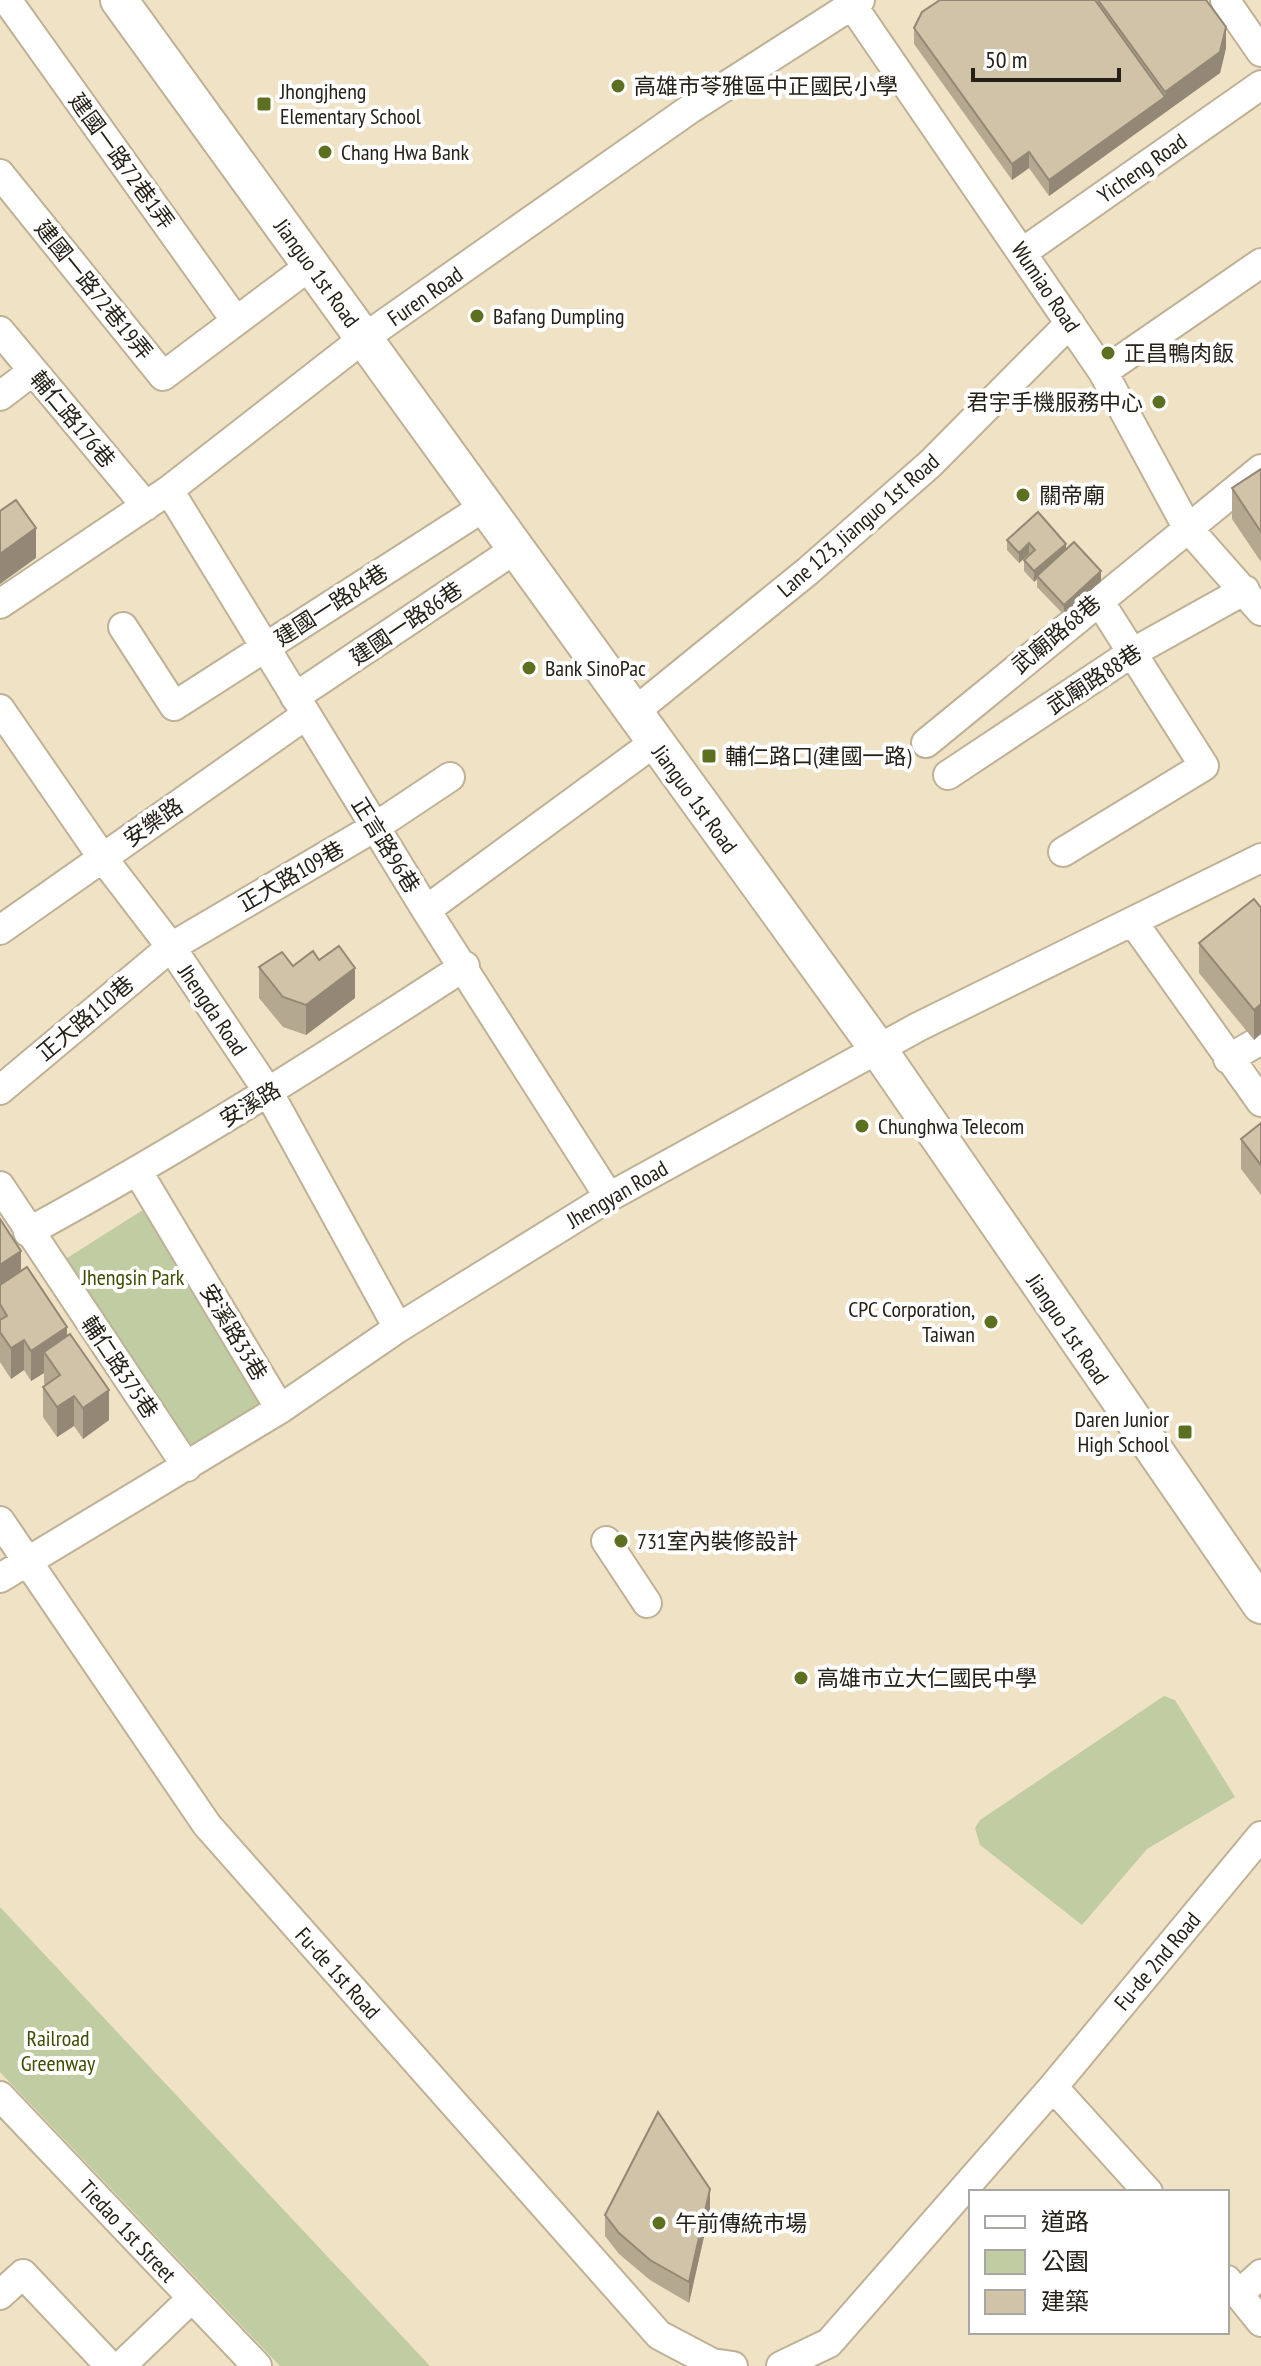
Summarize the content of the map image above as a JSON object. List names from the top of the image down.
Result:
{
  "streets": {
    "main road": ["Jianguo 1st Road"],
    "street": [
      "建國一路72巷1弄",
      "Yicheng Road",
      "Wumiao Road",
      "建國一路72巷19弄",
      "Furen Road",
      "輔仁路176巷",
      "Lane 123, Jianguo 1st Road",
      "建國一路84巷",
      "建國一路86巷",
      "武廟路68巷",
      "武廟路88巷",
      "安樂路",
      "正言路96巷",
      "正大路109巷",
      "Jhengda Road",
      "正大路110巷",
      "安溪路",
      "Jhengyan Road",
      "安溪路33巷",
      "輔仁路375巷",
      "Fu-de 2nd Road",
      "Fu-de 1st Road",
      "Tiedao 1st Street"
    ]
  },
  "crossings": [
    ["建國一路72巷1弄", "建國一路72巷19弄"],
    ["Yicheng Road", "Wumiao Road"],
    ["Jianguo 1st Road", "建國一路72巷19弄"],
    ["Jianguo 1st Road", "Furen Road"],
    ["Jianguo 1st Road", "Lane 123, Jianguo 1st Road"],
    ["Jianguo 1st Road", "建國一路84巷"],
    ["Jianguo 1st Road", "建國一路86巷"],
    ["Jianguo 1st Road", "Jhengyan Road"],
    ["Wumiao Road", "Furen Road"],
    ["Wumiao Road", "Lane 123, Jianguo 1st Road"],
    ["Wumiao Road", "武廟路68巷"],
    ["Wumiao Road", "武廟路88巷"],
    ["Furen Road", "輔仁路176巷"],
    ["Furen Road", "正言路96巷"],
    ["輔仁路176巷", "正言路96巷"],
    ["建國一路84巷", "正言路96巷"],
    ["建國一路86巷", "安樂路"],
    ["建國一路86巷", "正言路96巷"],
    ["安樂路", "正言路96巷"],
    ["安樂路", "Jhengda Road"],
    ["正言路96巷", "正大路109巷"],
    ["正言路96巷", "安溪路"],
    ["正言路96巷", "Jhengyan Road"],
    ["正大路109巷", "Jhengda Road"],
    ["正大路109巷", "正大路110巷"],
    ["Jhengda Road", "正大路110巷"],
    ["Jhengda Road", "安溪路"],
    ["Jhengda Road", "Jhengyan Road"],
    ["安溪路", "安溪路33巷"],
    ["安溪路", "輔仁路375巷"],
    ["Jhengyan Road", "安溪路33巷"],
    ["Jhengyan Road", "輔仁路375巷"],
    ["Jhengyan Road", "Fu-de 1st Road"]
  ],
  "parks": ["Jhengsin Park", "Railroad Greenway"],
  "places": {
    "other": [
      "高雄市苓雅區中正國民小學",
      "Chang Hwa Bank",
      "Bafang Dumpling",
      "正昌鴨肉飯",
      "君宇手機服務中心",
      "關帝廟",
      "Bank SinoPac",
      "Chunghwa Telecom",
      "CPC Corporation, Taiwan",
      "731室內裝修設計",
      "高雄市立大仁國民中學",
      "午前傳統市場"
    ],
    "transit": ["Jhongjheng Elementary School", "輔仁路口(建國一路)", "Daren Junior High School"]
  },
  "legend": ["道路", "公園", "建築"],
  "scale_bar": "50 m"
}
